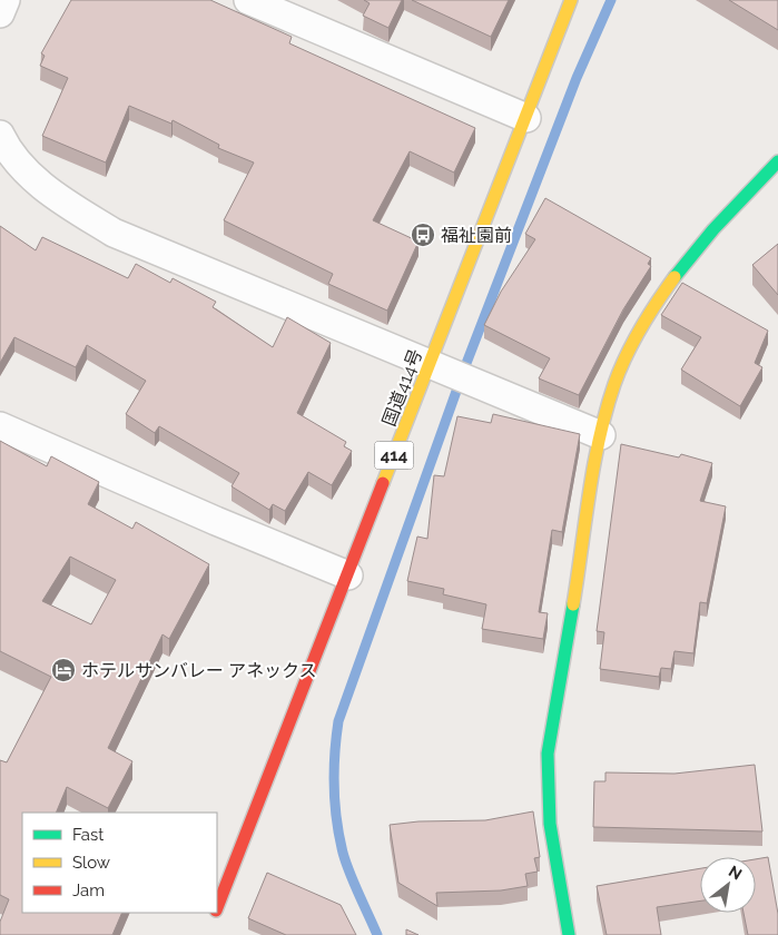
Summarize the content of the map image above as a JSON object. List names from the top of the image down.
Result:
{
  "streets": {
    "main road": ["国道414号", "414"]
  },
  "places": {
    "bus stop": ["福祉園前"],
    "hotel": ["ホテルサンバレー アネックス"]
  },
  "legend": ["Fast", "Slow", "Jam"],
  "north": "top right"
}
